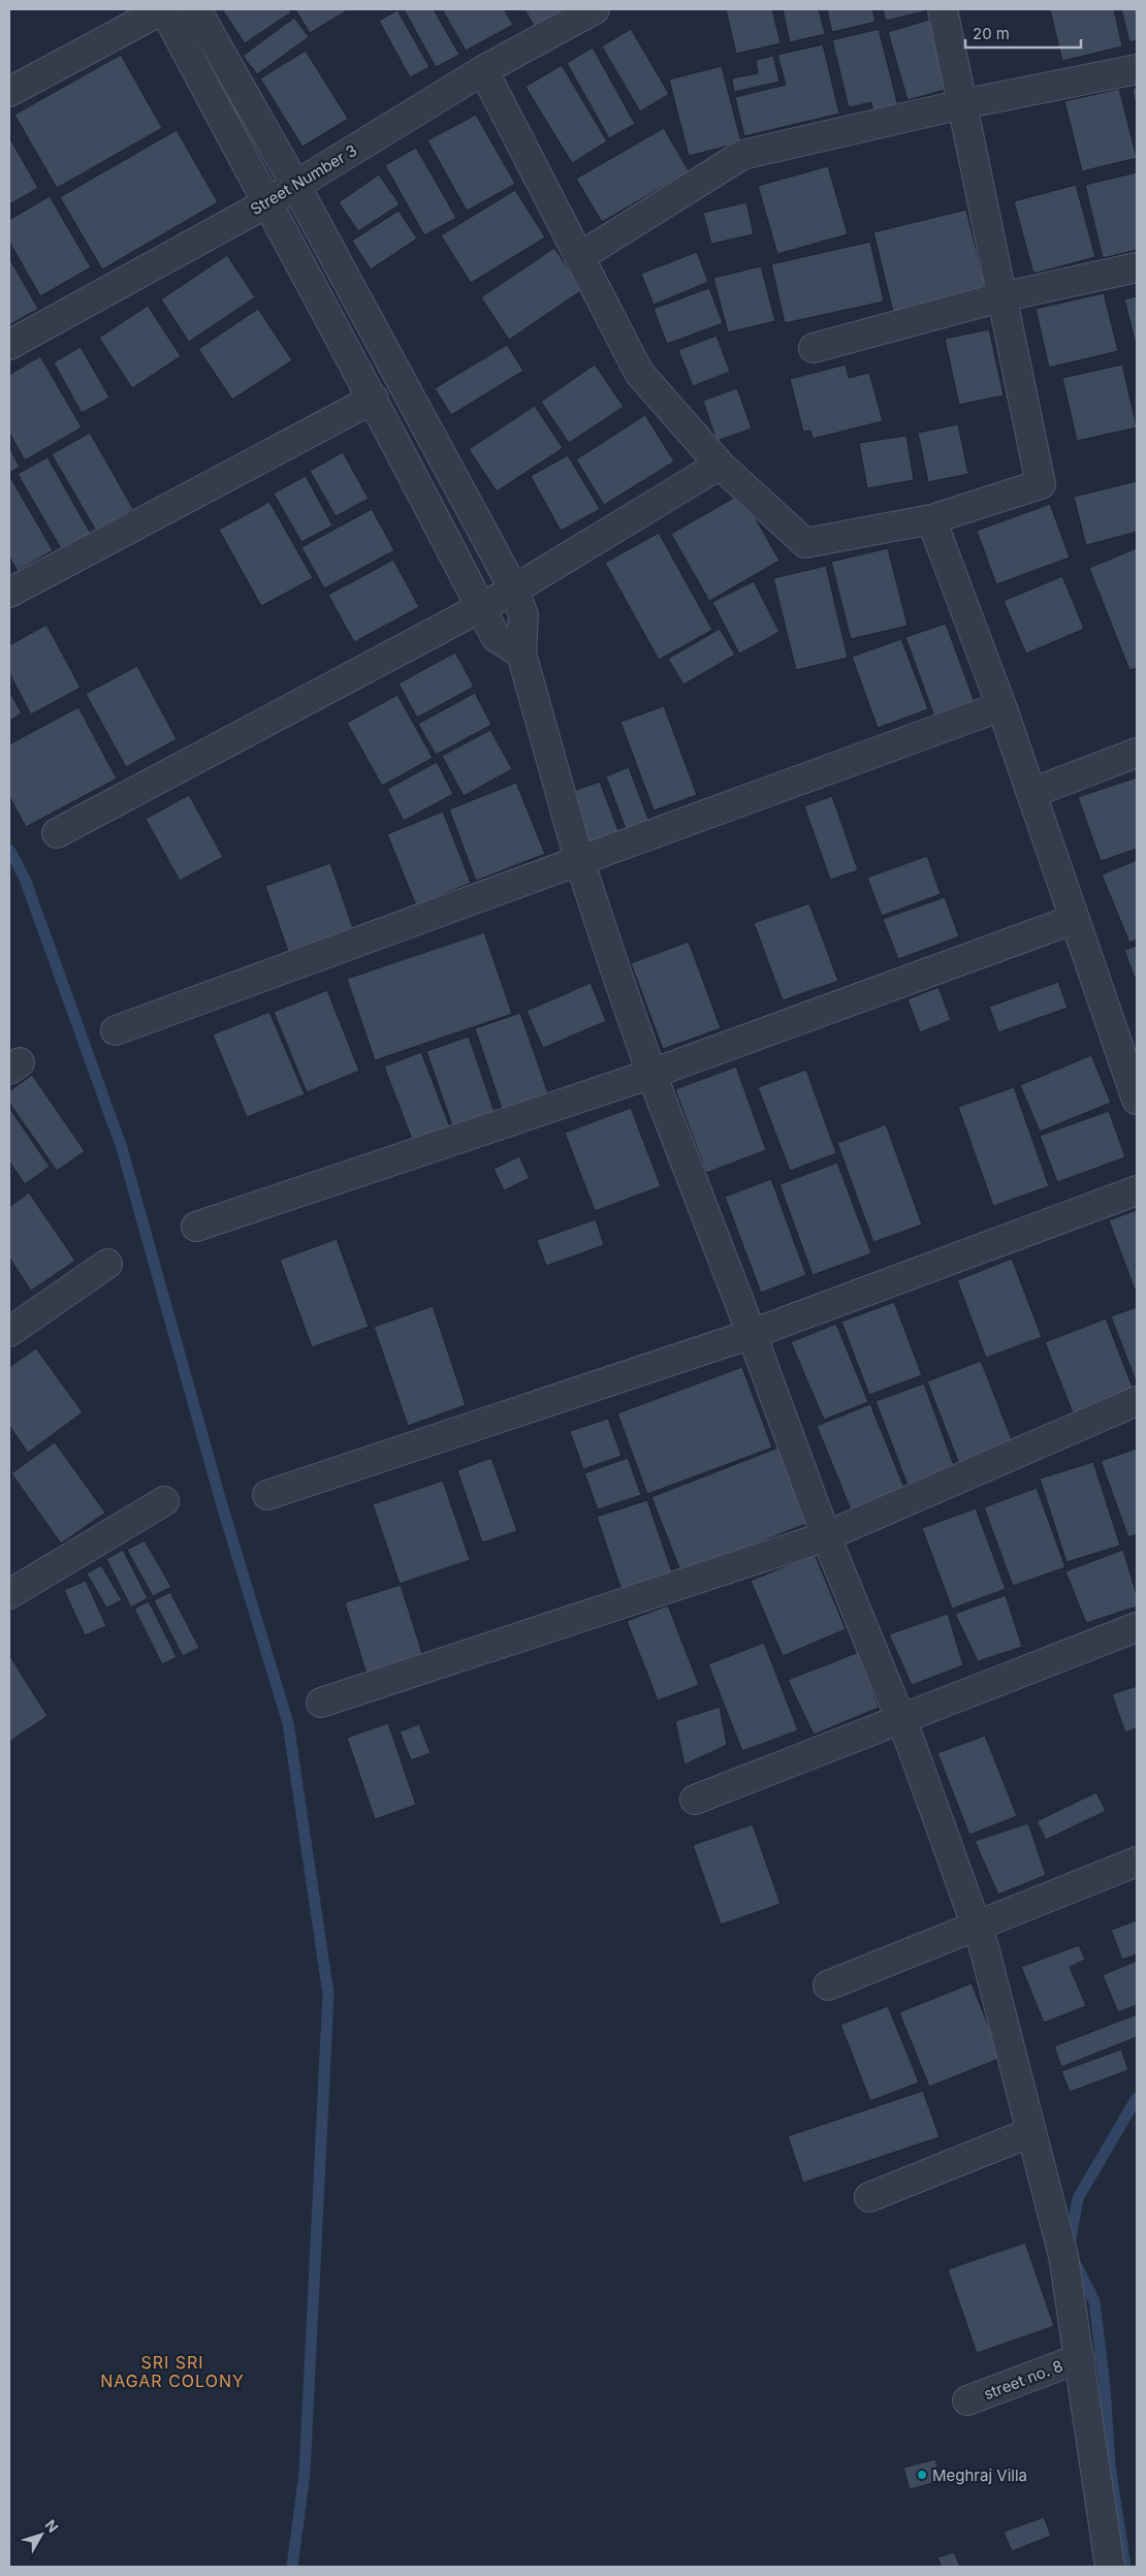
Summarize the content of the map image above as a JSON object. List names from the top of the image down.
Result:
{
  "streets": {
    "street": ["Street Number 3", "street no. 8"]
  },
  "districts": ["SRI SRI NAGAR COLONY"],
  "places": ["Meghraj Villa"],
  "scale_bar": "20 m",
  "north": "top right"
}
